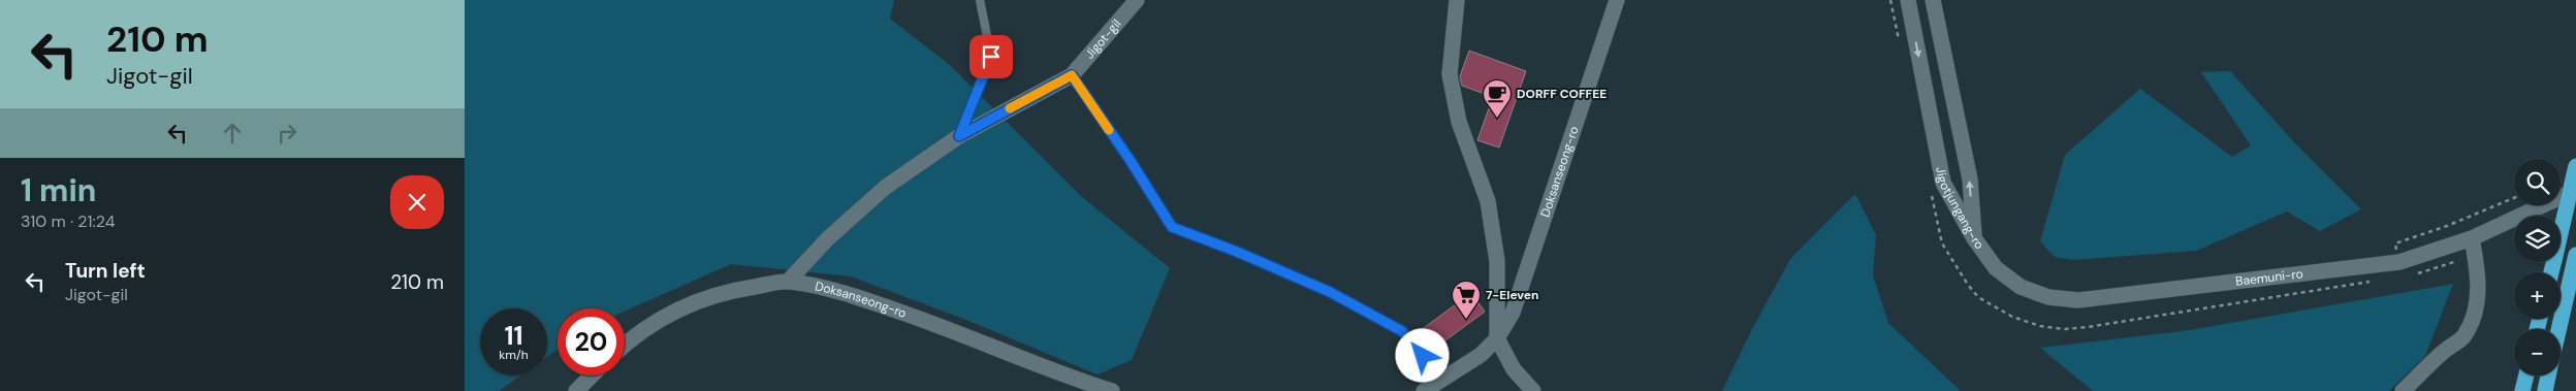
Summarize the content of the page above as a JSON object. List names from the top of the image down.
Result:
{
  "streets": {
    "street": [
      "Jigot-gil",
      "Doksanseong-ro",
      "Jigotjungang-ro",
      "Baemuni-ro"
    ]
  },
  "crossings": [
    ["Jigot-gil", "Doksanseong-ro"],
    ["Jigotjungang-ro", "Baemuni-ro"]
  ],
  "places": {
    "cafe": ["DORFF COFFEE"],
    "supermarket": ["7-Eleven"]
  },
  "page": {
    "turn": ["210 m", "Jigot-gil"],
    "heading": ["1 min", "310 m · 21:24"],
    "map_buttons": ["+", "−"],
    "list": [
      {
        "name": "Turn left",
        "note": "Jigot-gil",
        "value": "210 m"
      }
    ],
    "speed": "11 km/h",
    "limit": "20"
  }
}
